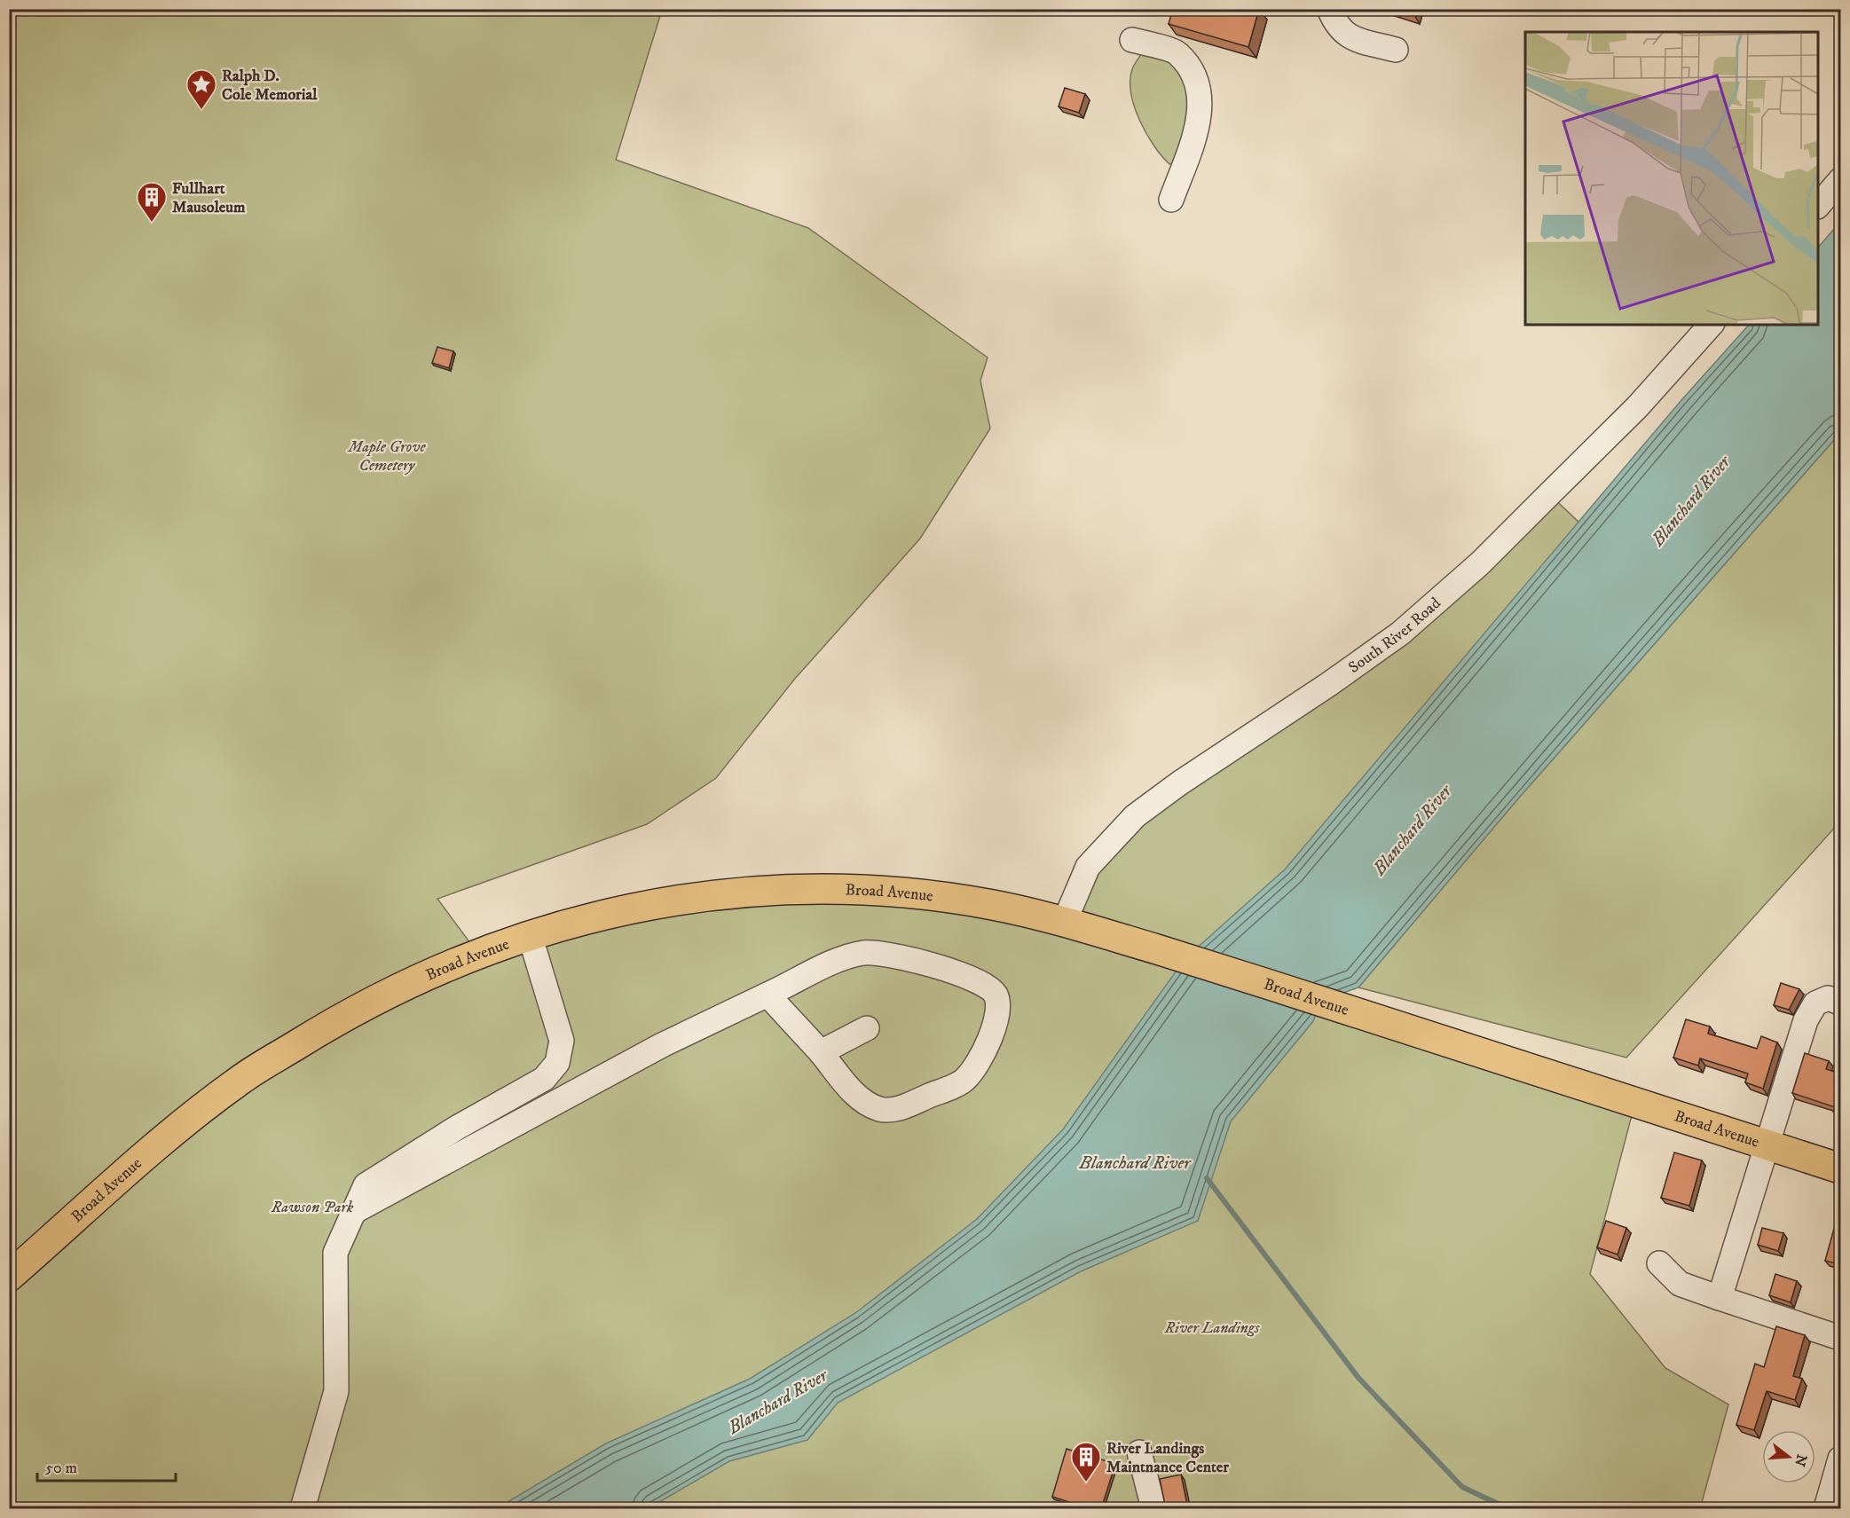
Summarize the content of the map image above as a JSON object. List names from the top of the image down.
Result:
{
  "streets": {
    "main road": ["Broad Avenue"],
    "street": ["South River Road"]
  },
  "crossings": [
    ["South River Road", "Broad Avenue"]
  ],
  "water": ["Blanchard River"],
  "parks": ["Maple Grove Cemetery", "Rawson Park", "River Landings"],
  "places": {
    "place": ["Ralph D. Cole Memorial"],
    "building": ["Fullhart Mausoleum", "River Landings Maintnance Center"]
  },
  "scale_bar": "50 m",
  "north": "right"
}
